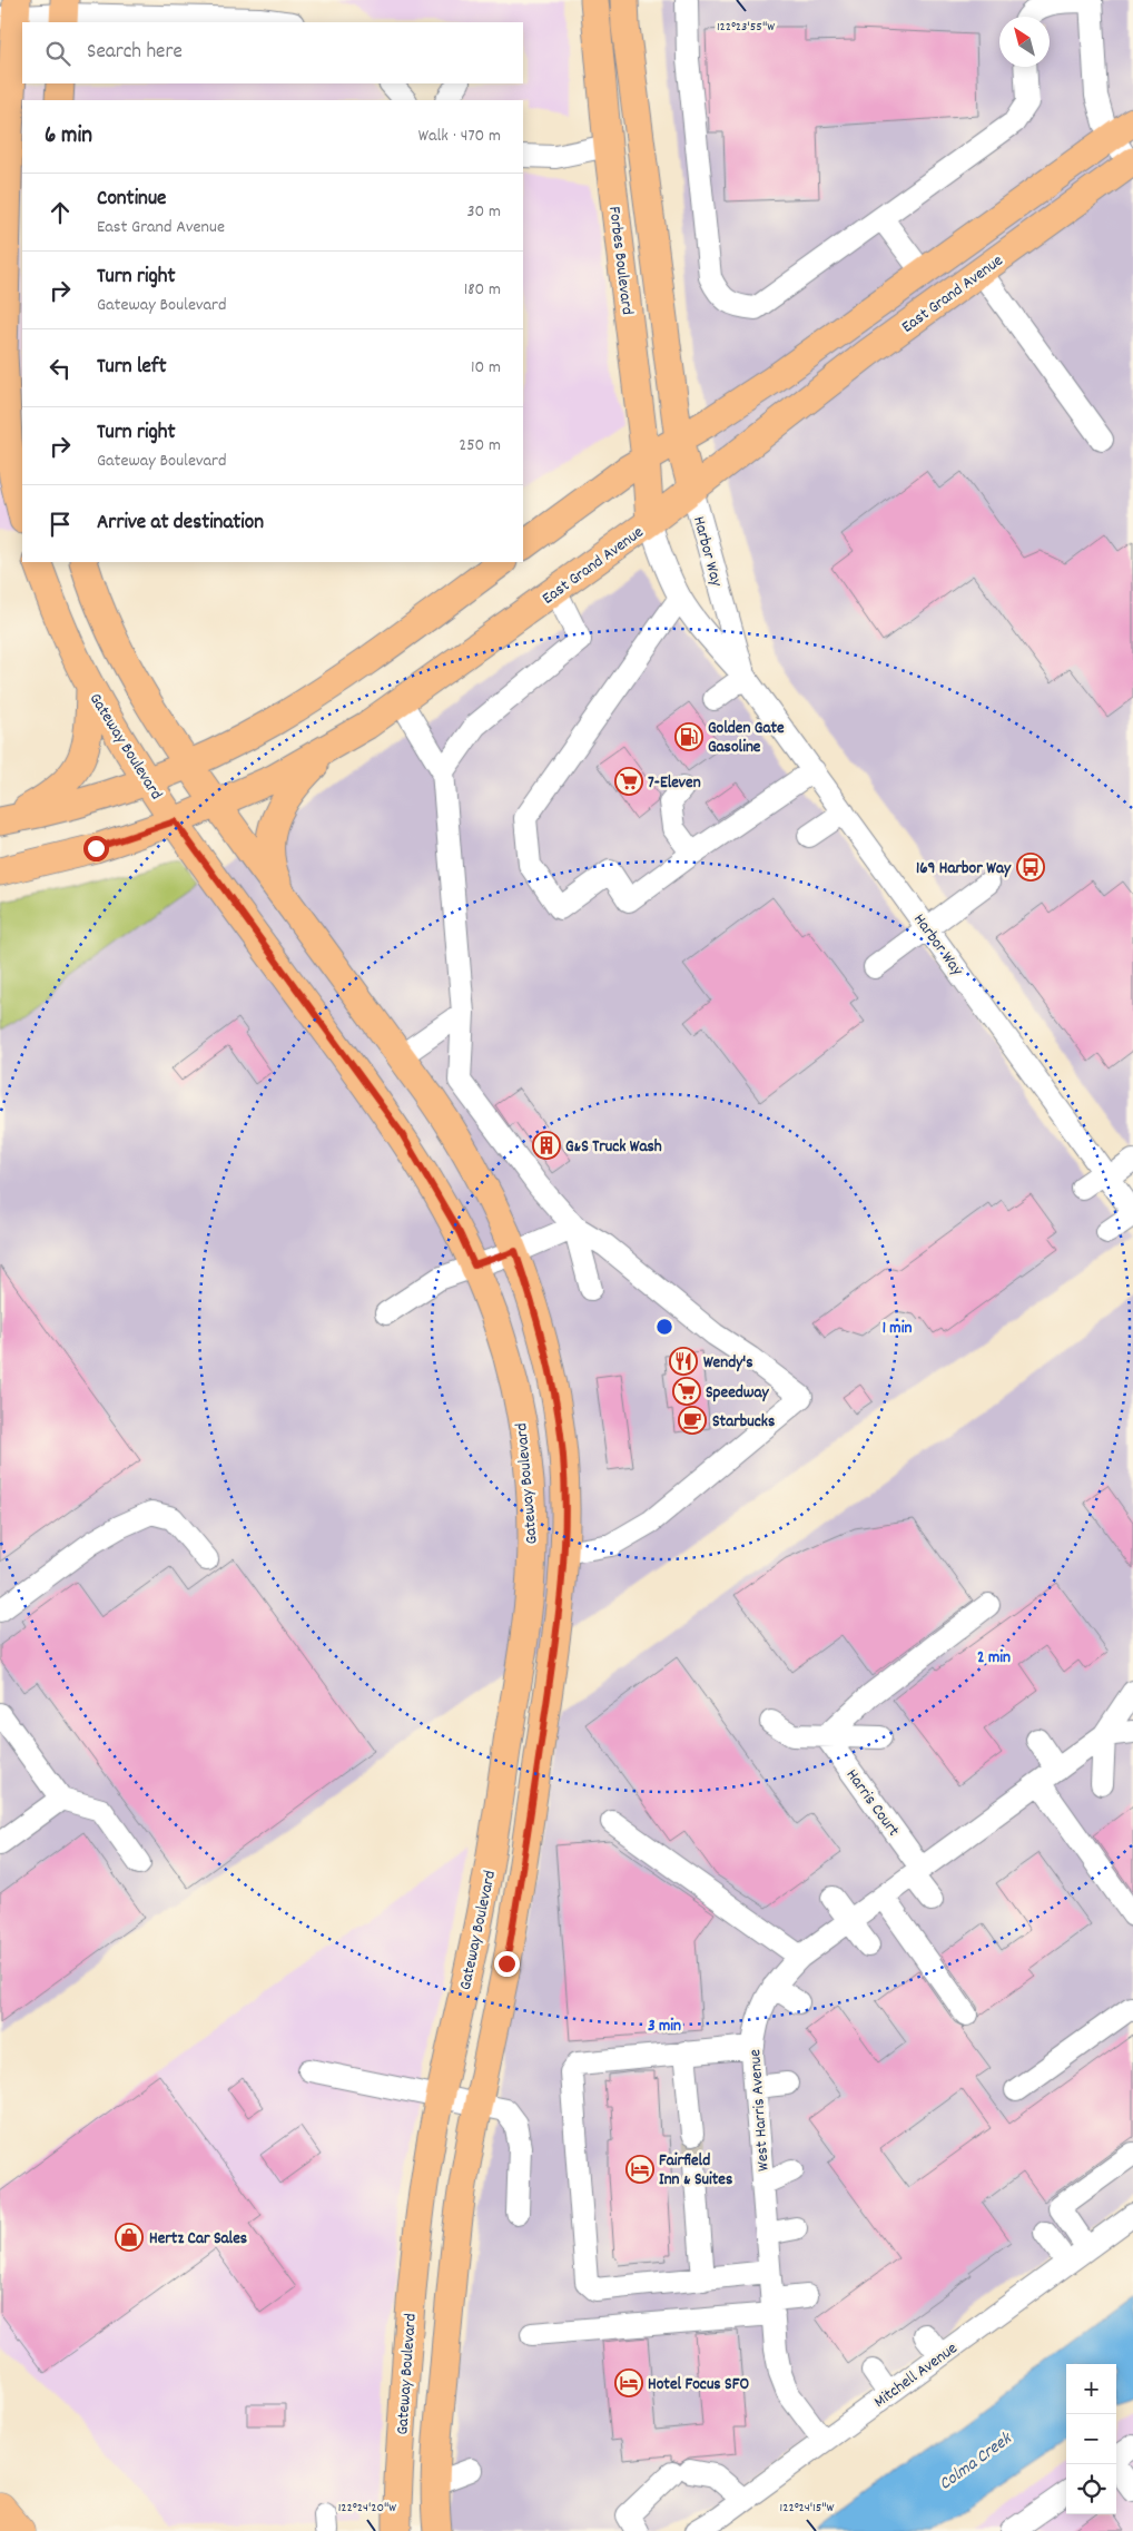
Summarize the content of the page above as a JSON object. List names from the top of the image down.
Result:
{
  "streets": {
    "main road": ["Forbes Boulevard", "East Grand Avenue", "Gateway Boulevard"],
    "street": [
      "Harbor Way",
      "Harris Court",
      "West Harris Avenue",
      "Mitchell Avenue"
    ]
  },
  "crossings": [
    ["Forbes Boulevard", "East Grand Avenue"],
    ["Forbes Boulevard", "Harbor Way"],
    ["East Grand Avenue", "Harbor Way"],
    ["East Grand Avenue", "Gateway Boulevard"],
    ["Harris Court", "West Harris Avenue"],
    ["West Harris Avenue", "Mitchell Avenue"]
  ],
  "water": ["Colma Creek"],
  "places": {
    "fuel station": ["Golden Gate Gasoline"],
    "supermarket": ["7-Eleven", "Speedway"],
    "bus stop": ["169 Harbor Way"],
    "building": ["G&S Truck Wash"],
    "restaurant": ["Wendy's"],
    "cafe": ["Starbucks"],
    "hotel": ["Fairfield Inn & Suites", "Hotel Focus SFO"],
    "shop": ["Hertz Car Sales"]
  },
  "north": "top left",
  "page": {
    "search": "Search here",
    "heading": ["6 min", "Walk · 470 m"],
    "list": [
      ["Continue", "East Grand Avenue", "30 m"],
      ["Turn right", "Gateway Boulevard", "180 m"],
      ["Turn left", "10 m"],
      ["Turn right", "Gateway Boulevard", "250 m"],
      "Arrive at destination"
    ],
    "map_buttons": ["+", "−"]
  },
  "coordinates": ["122°23'55\"W", "122°24'20\"W", "122°24'15\"W"],
  "rings": ["1 min", "2 min", "3 min"]
}
